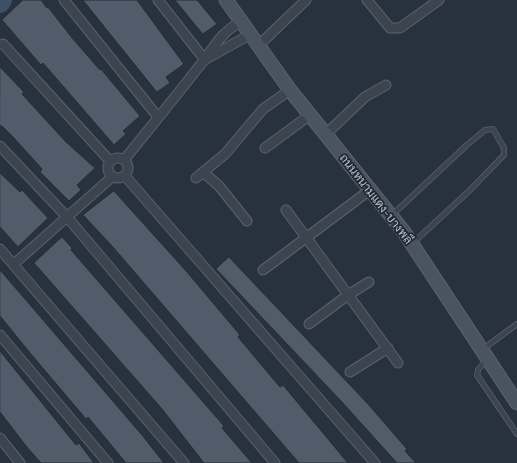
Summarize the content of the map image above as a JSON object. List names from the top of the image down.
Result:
{
  "streets": {
    "main road": ["ถนนหนามแดง-บางพลี"]
  }
}
